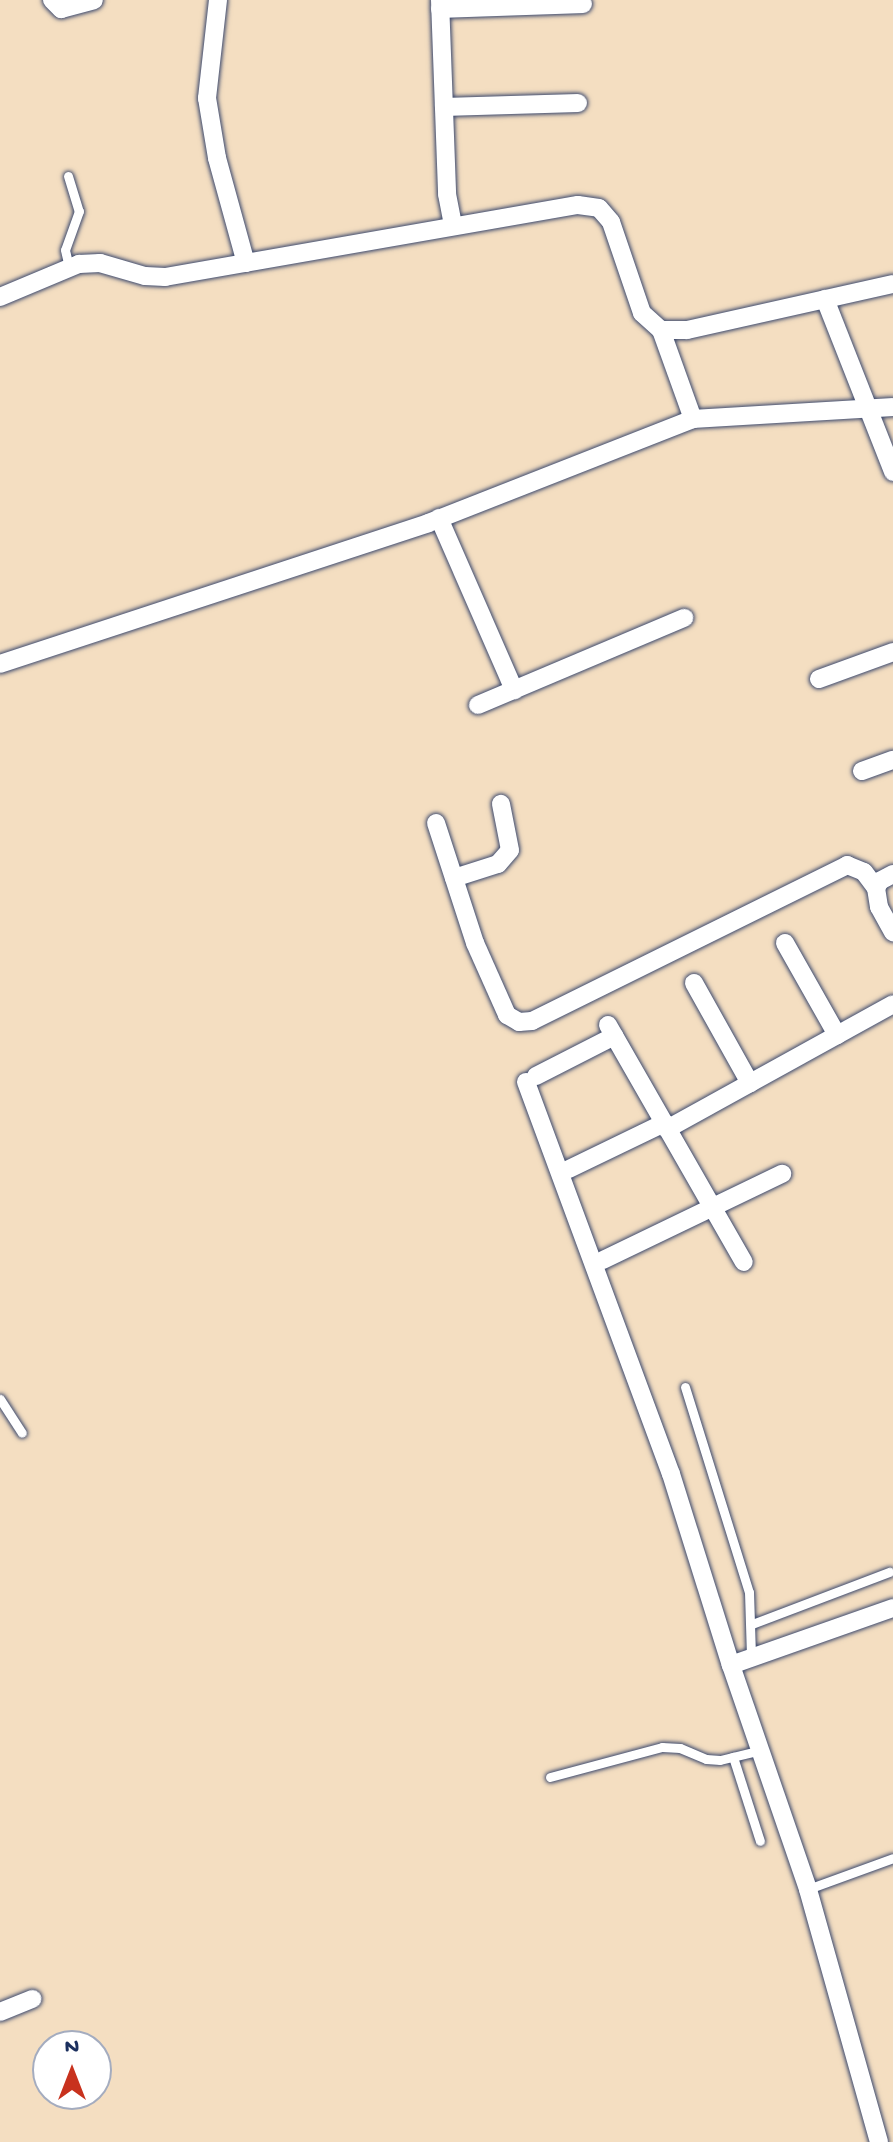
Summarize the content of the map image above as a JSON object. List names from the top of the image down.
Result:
{
  "north": "top"
}
